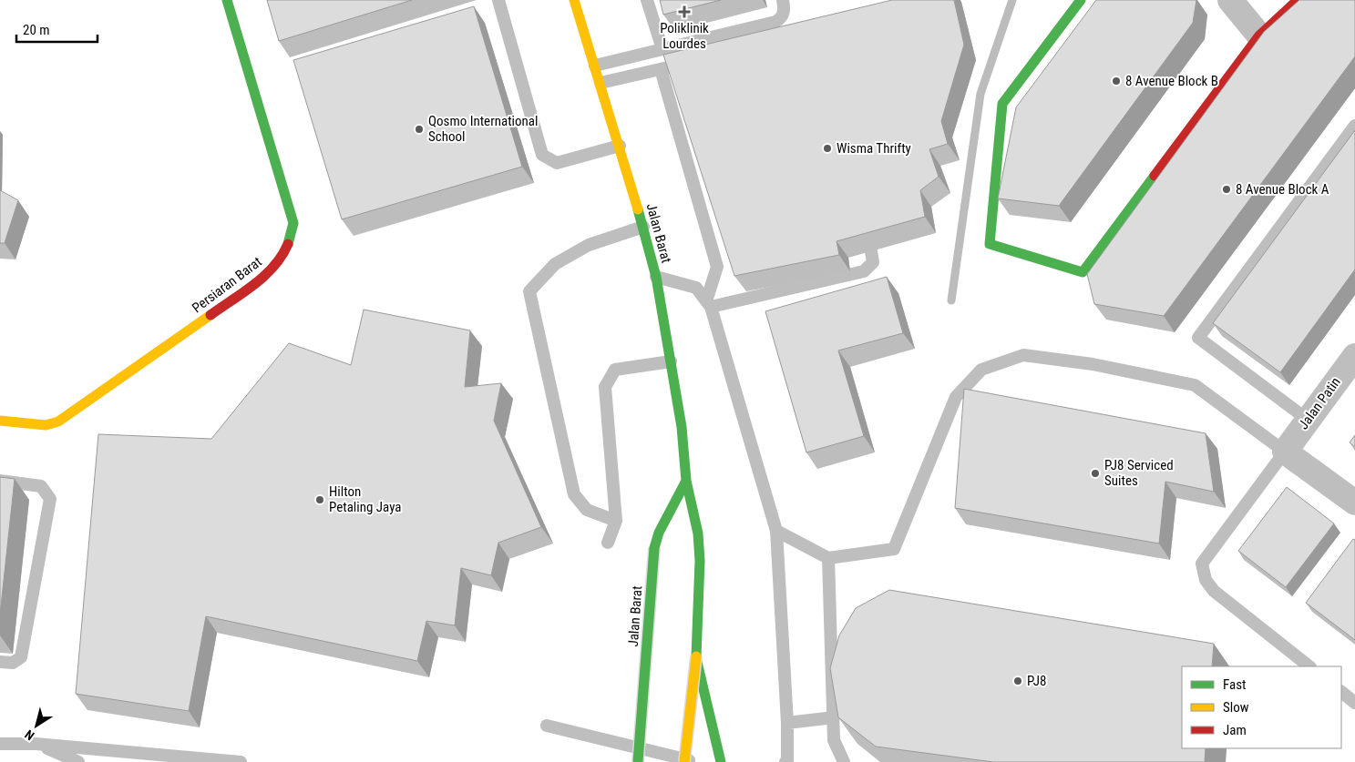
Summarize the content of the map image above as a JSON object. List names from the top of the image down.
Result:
{
  "streets": {
    "main road": ["Jalan Barat", "Persiaran Barat"],
    "street": ["Jalan Patin"]
  },
  "places": {
    "health": ["Poliklinik Lourdes"],
    "other": [
      "8 Avenue Block B",
      "Qosmo International School",
      "Wisma Thrifty",
      "8 Avenue Block A",
      "PJ8 Serviced Suites",
      "Hilton Petaling Jaya",
      "PJ8"
    ]
  },
  "legend": ["Fast", "Slow", "Jam"],
  "scale_bar": "20 m",
  "north": "bottom left"
}
